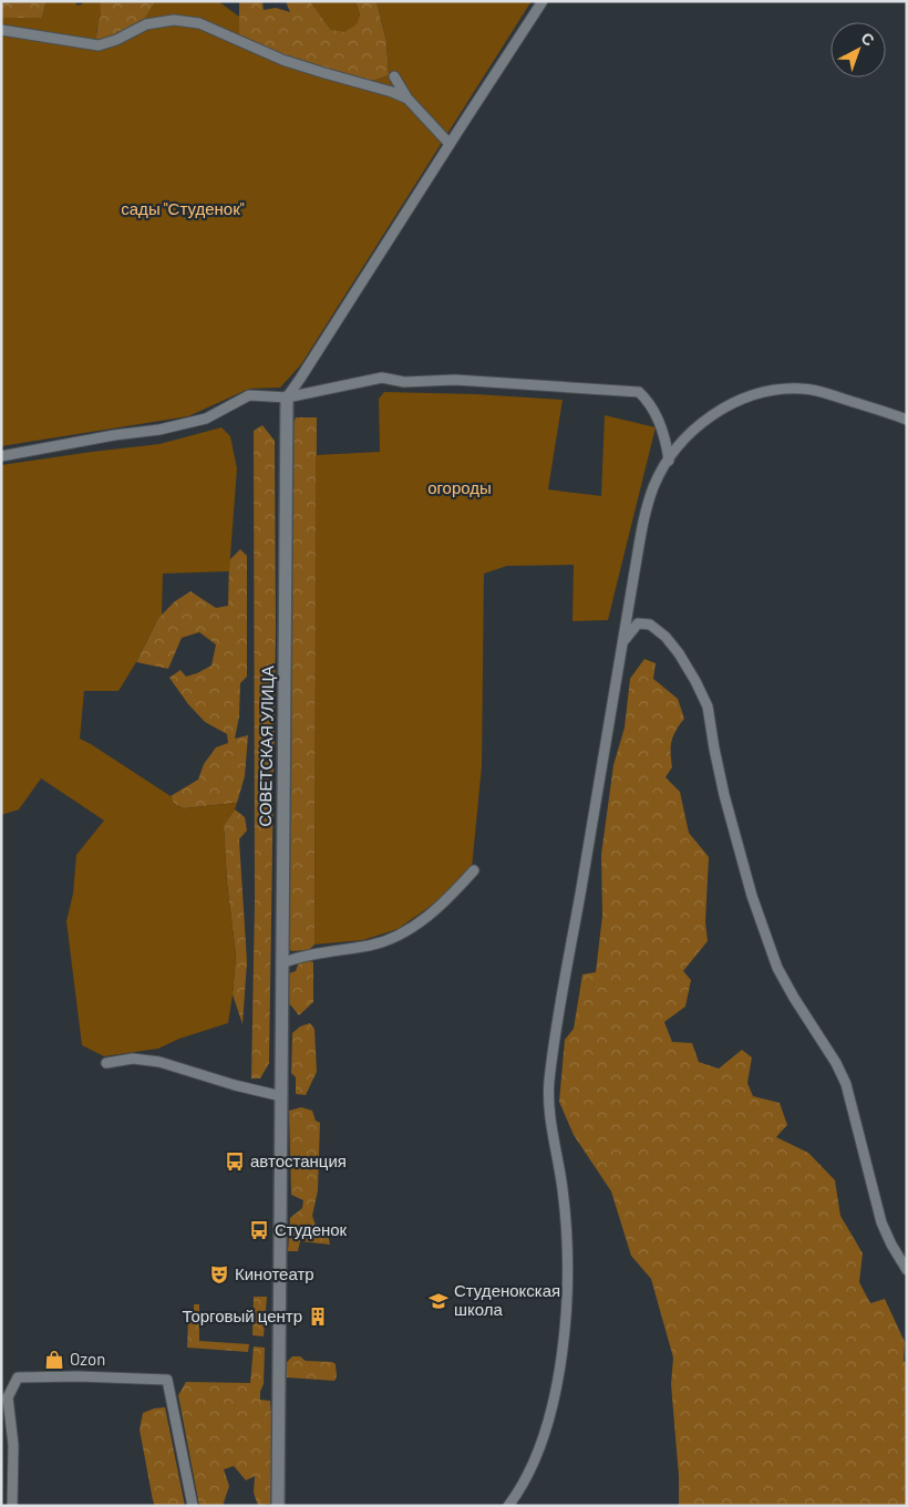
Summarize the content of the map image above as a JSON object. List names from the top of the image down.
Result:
{
  "streets": {
    "street": ["СОВЕТСКАЯ УЛИЦА"]
  },
  "parks": ["сады \"Студенок\"", "огороды"],
  "places": {
    "bus stop": ["автостанция", "Студенок"],
    "theatre": ["Кинотеатр"],
    "school or university": ["Студенокская школа"],
    "building": ["Торговый центр"],
    "shop": ["Ozon"]
  },
  "north": "top right"
}
